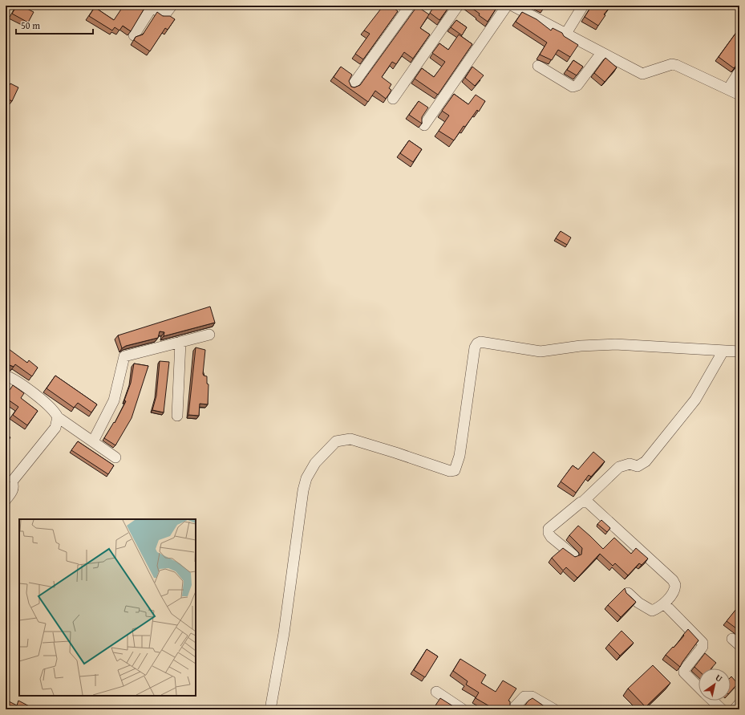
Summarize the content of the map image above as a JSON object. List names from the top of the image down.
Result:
{
  "scale_bar": "50 m",
  "north": "top right"
}
